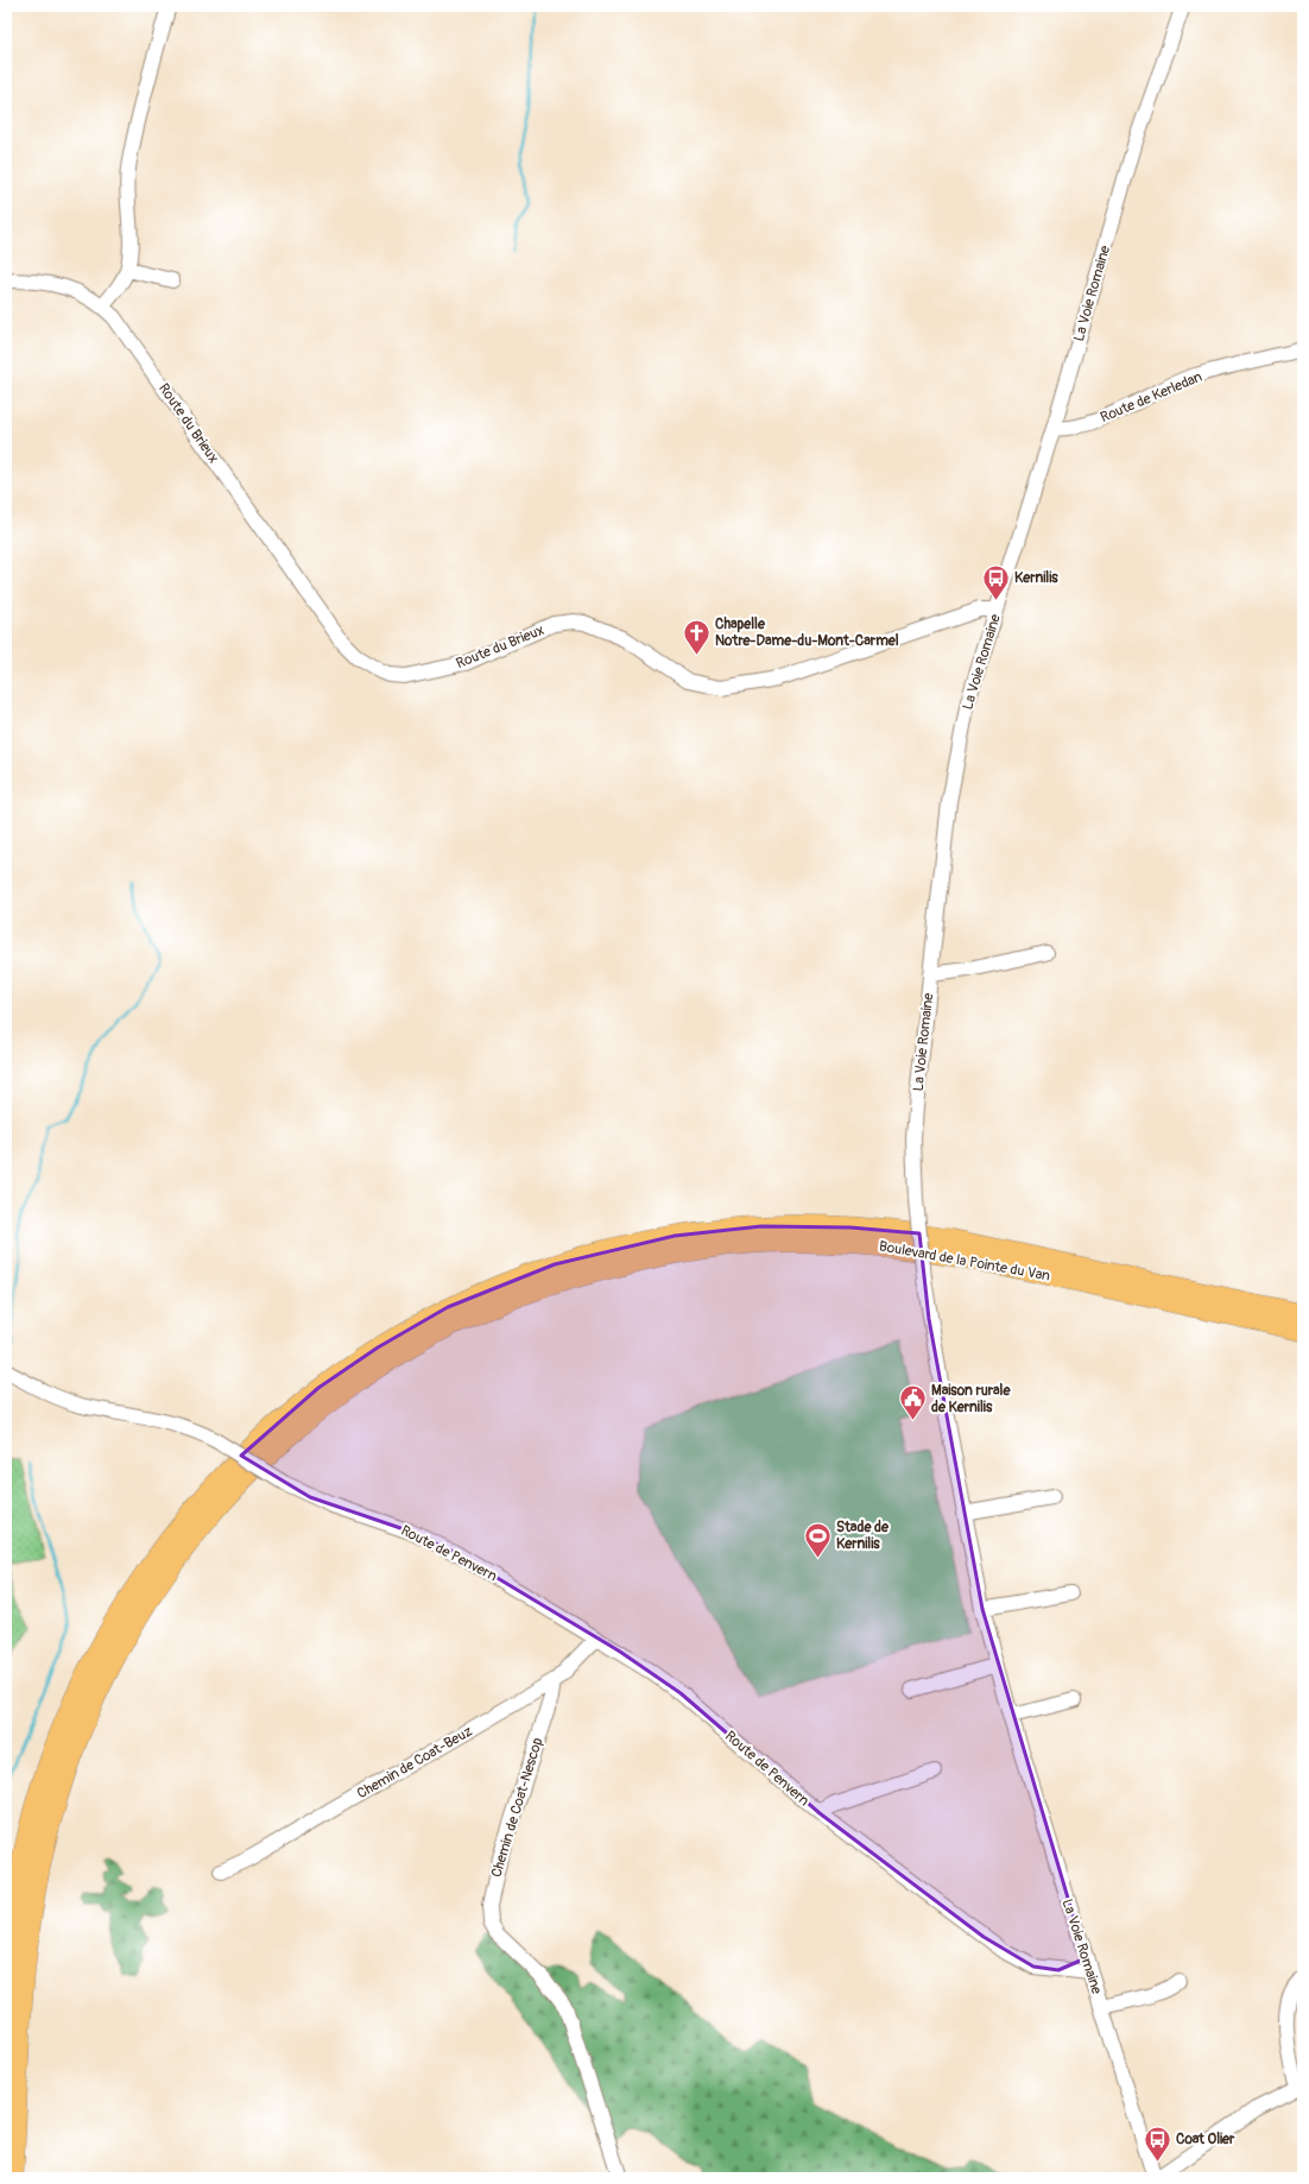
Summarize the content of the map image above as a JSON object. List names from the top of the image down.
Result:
{
  "streets": {
    "highway": ["Boulevard de la Pointe du Van"],
    "street": [
      "La Voie Romaine",
      "Route de Kerledan",
      "Route du Brieux",
      "Route de Penvern",
      "Chemin de Coat-Beuz",
      "Chemin de Coat-Nescop"
    ]
  },
  "crossings": [
    ["La Voie Romaine", "Route de Kerledan"],
    ["La Voie Romaine", "Route du Brieux"],
    ["La Voie Romaine", "Route de Penvern"],
    ["Route de Penvern", "Chemin de Coat-Beuz"],
    ["Chemin de Coat-Beuz", "Chemin de Coat-Nescop"]
  ],
  "places": {
    "bus stop": ["Kernilis", "Coat Olier"],
    "church": ["Chapelle Notre-Dame-du-Mont-Carmel"],
    "public building": ["Maison rurale de Kernilis"],
    "sports": ["Stade de Kernilis"]
  }
}
